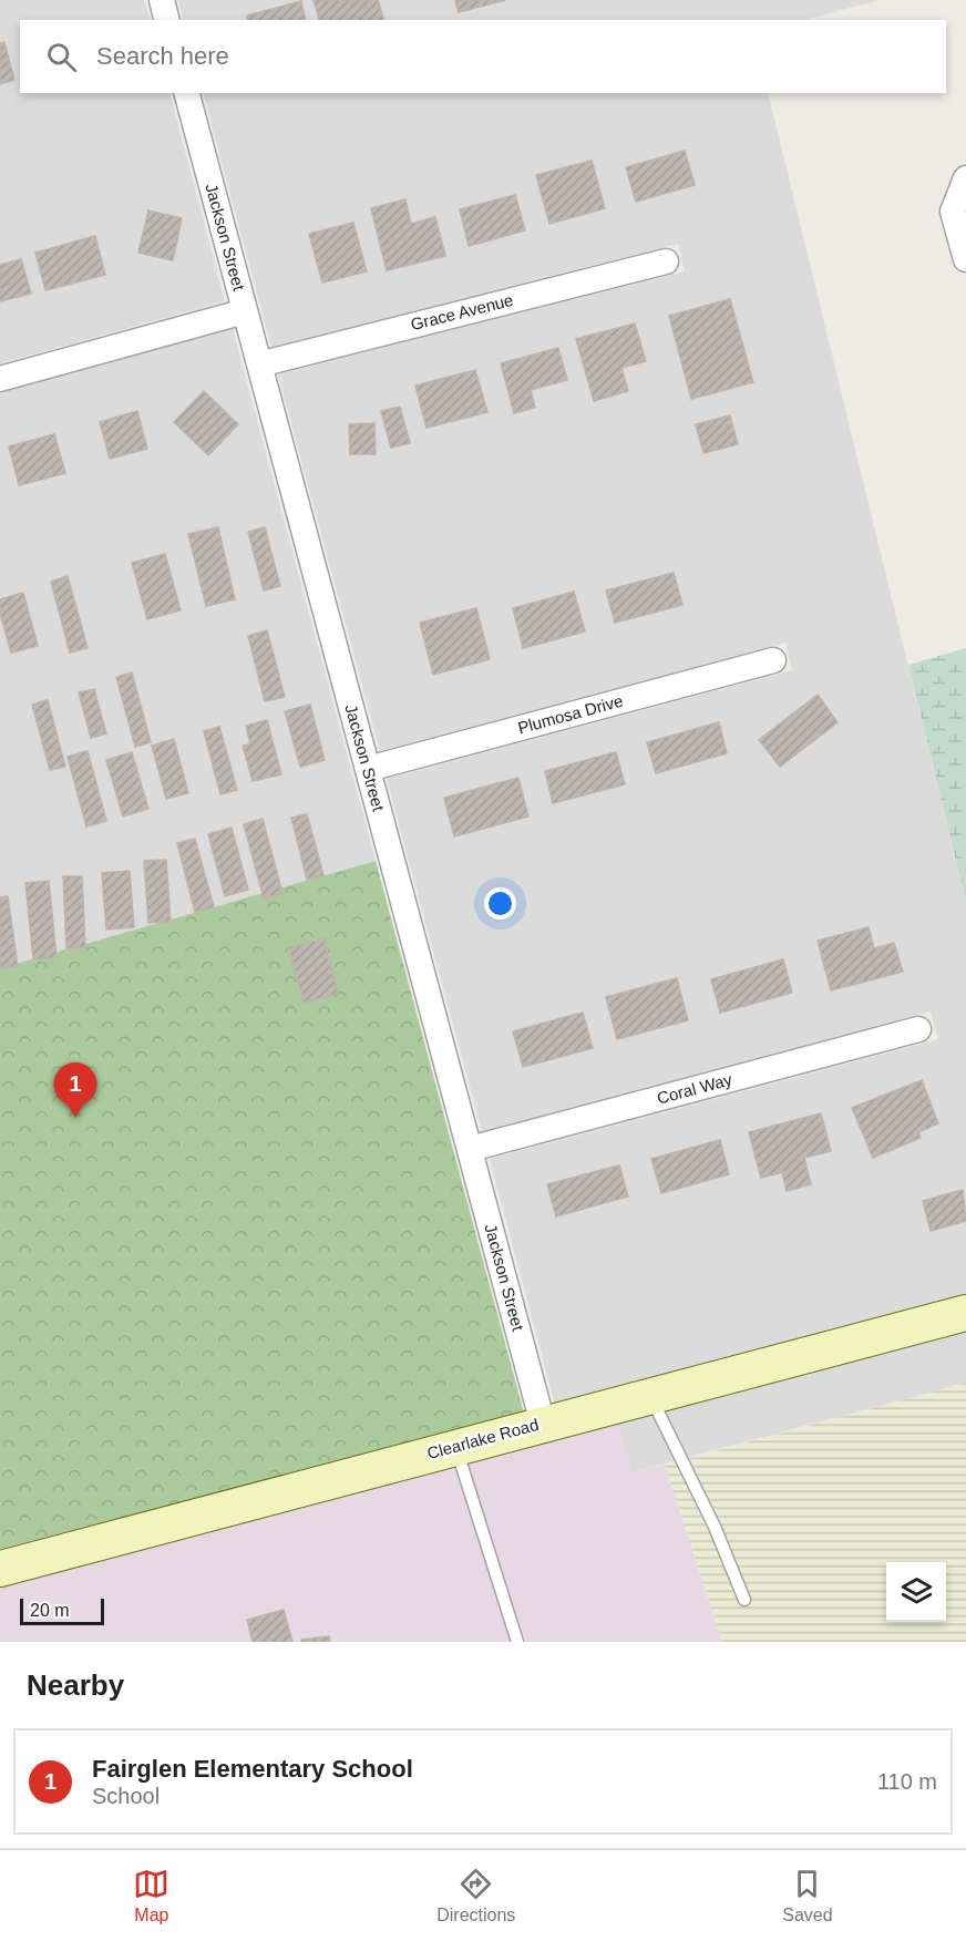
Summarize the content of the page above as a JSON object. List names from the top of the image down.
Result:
{
  "streets": {
    "street": [
      "Jackson Street",
      "Grace Avenue",
      "Plumosa Drive",
      "Coral Way",
      "Clearlake Road"
    ]
  },
  "crossings": [
    ["Jackson Street", "Grace Avenue"],
    ["Jackson Street", "Plumosa Drive"],
    ["Jackson Street", "Coral Way"],
    ["Jackson Street", "Clearlake Road"]
  ],
  "scale_bar": "20 m",
  "page": {
    "search": "Search here",
    "pins": "1",
    "scale": "20 m",
    "heading": "Nearby",
    "list": [
      {
        "mark": "1",
        "name": "Fairglen Elementary School",
        "note": "School",
        "value": "110 m"
      }
    ],
    "nav": ["Map", "Directions", "Saved"]
  }
}
